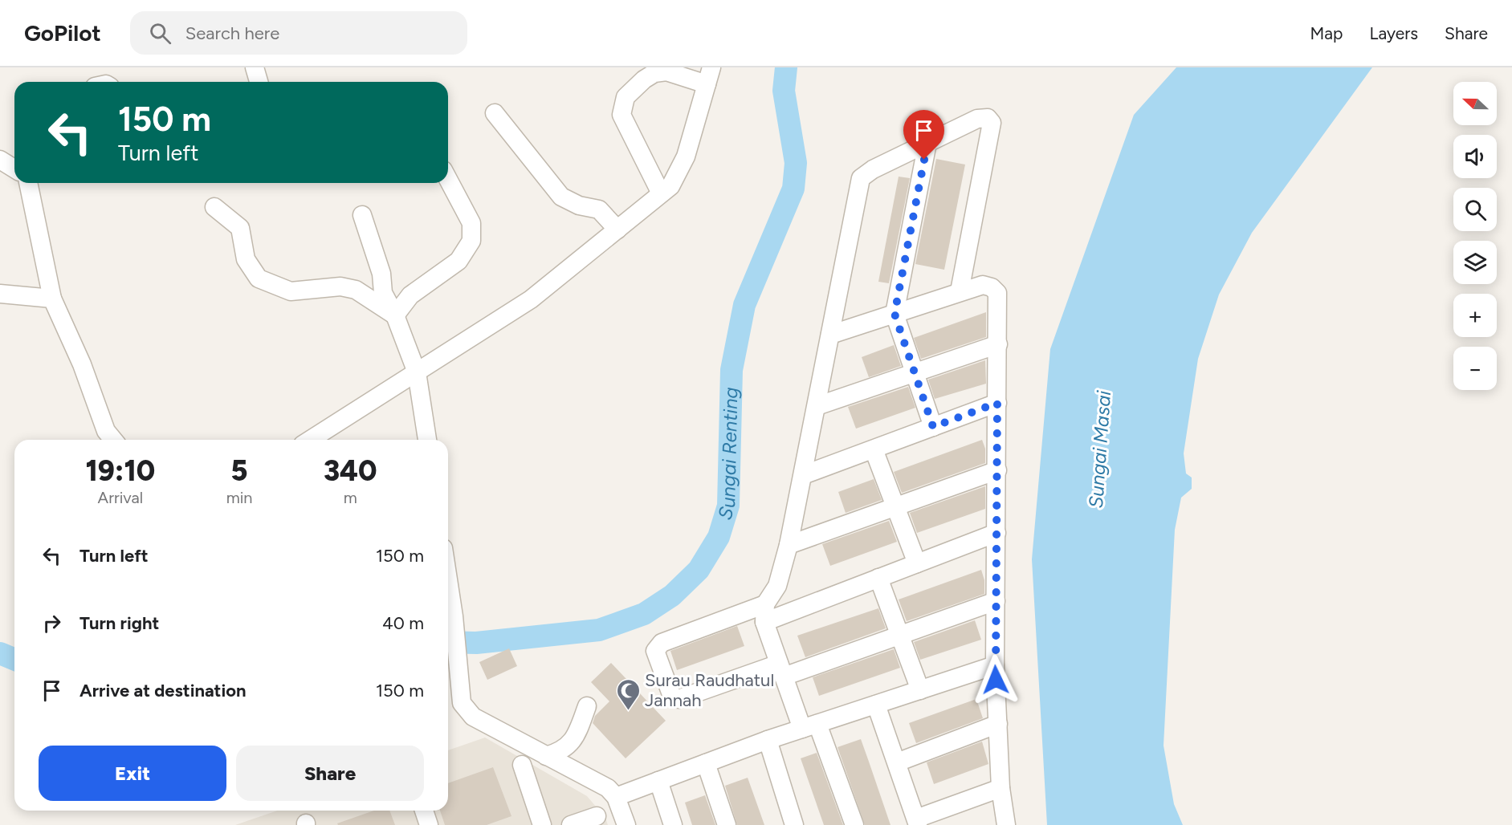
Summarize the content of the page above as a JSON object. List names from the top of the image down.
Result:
{
  "water": ["Sungai Masai", "Sungai Renting"],
  "places": {
    "mosque": ["Surau Raudhatul Jannah"]
  },
  "north": "left",
  "page": {
    "header": "GoPilot",
    "search": "Search here",
    "nav": ["Map", "Layers", "Share"],
    "map_buttons": ["+", "−"],
    "turn": ["150 m", "Turn left"],
    "eta": [
      "19:10",
      "Arrival",
      "5",
      "min",
      "340",
      "m"
    ],
    "list": [
      {
        "name": "Turn left",
        "value": "150 m"
      },
      {
        "name": "Turn right",
        "value": "40 m"
      },
      {
        "name": "Arrive at destination",
        "value": "150 m"
      }
    ],
    "buttons": ["Exit", "Share"]
  }
}
